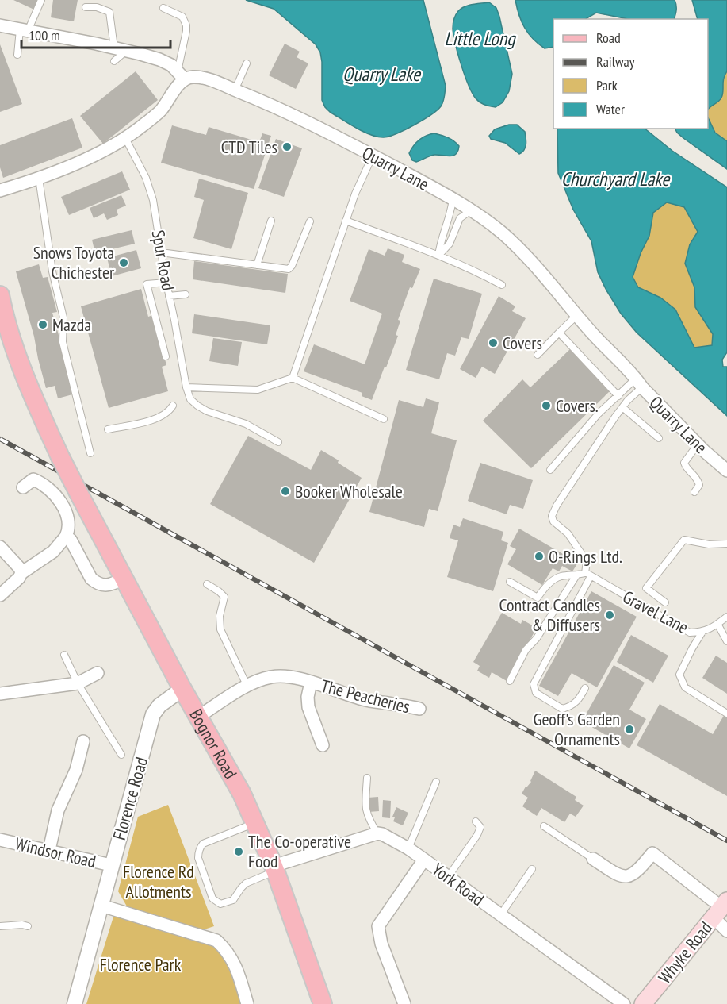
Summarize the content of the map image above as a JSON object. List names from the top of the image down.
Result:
{
  "streets": {
    "main road": ["Bognor Road", "Whyke Road"],
    "street": [
      "Quarry Lane",
      "The Peacheries",
      "Florence Road",
      "Windsor Road",
      "York Road"
    ],
    "lane": ["Spur Road", "Gravel Lane"]
  },
  "crossings": [
    ["The Peacheries", "Bognor Road"],
    ["Bognor Road", "Florence Road"],
    ["Florence Road", "Windsor Road"]
  ],
  "water": ["Little Long", "Quarry Lake", "Churchyard Lake"],
  "parks": ["Florence Rd Allotments", "Florence Park"],
  "places": [
    "CTD Tiles",
    "Snows Toyota Chichester",
    "Mazda",
    "Covers",
    "Covers.",
    "Booker Wholesale",
    "O-Rings Ltd.",
    "Contract Candles & Diffusers",
    "Geoff's Garden Ornaments",
    "The Co-operative Food"
  ],
  "legend": [
    "Road",
    "Railway",
    "Park",
    "Water"
  ],
  "scale_bar": "100 m"
}
